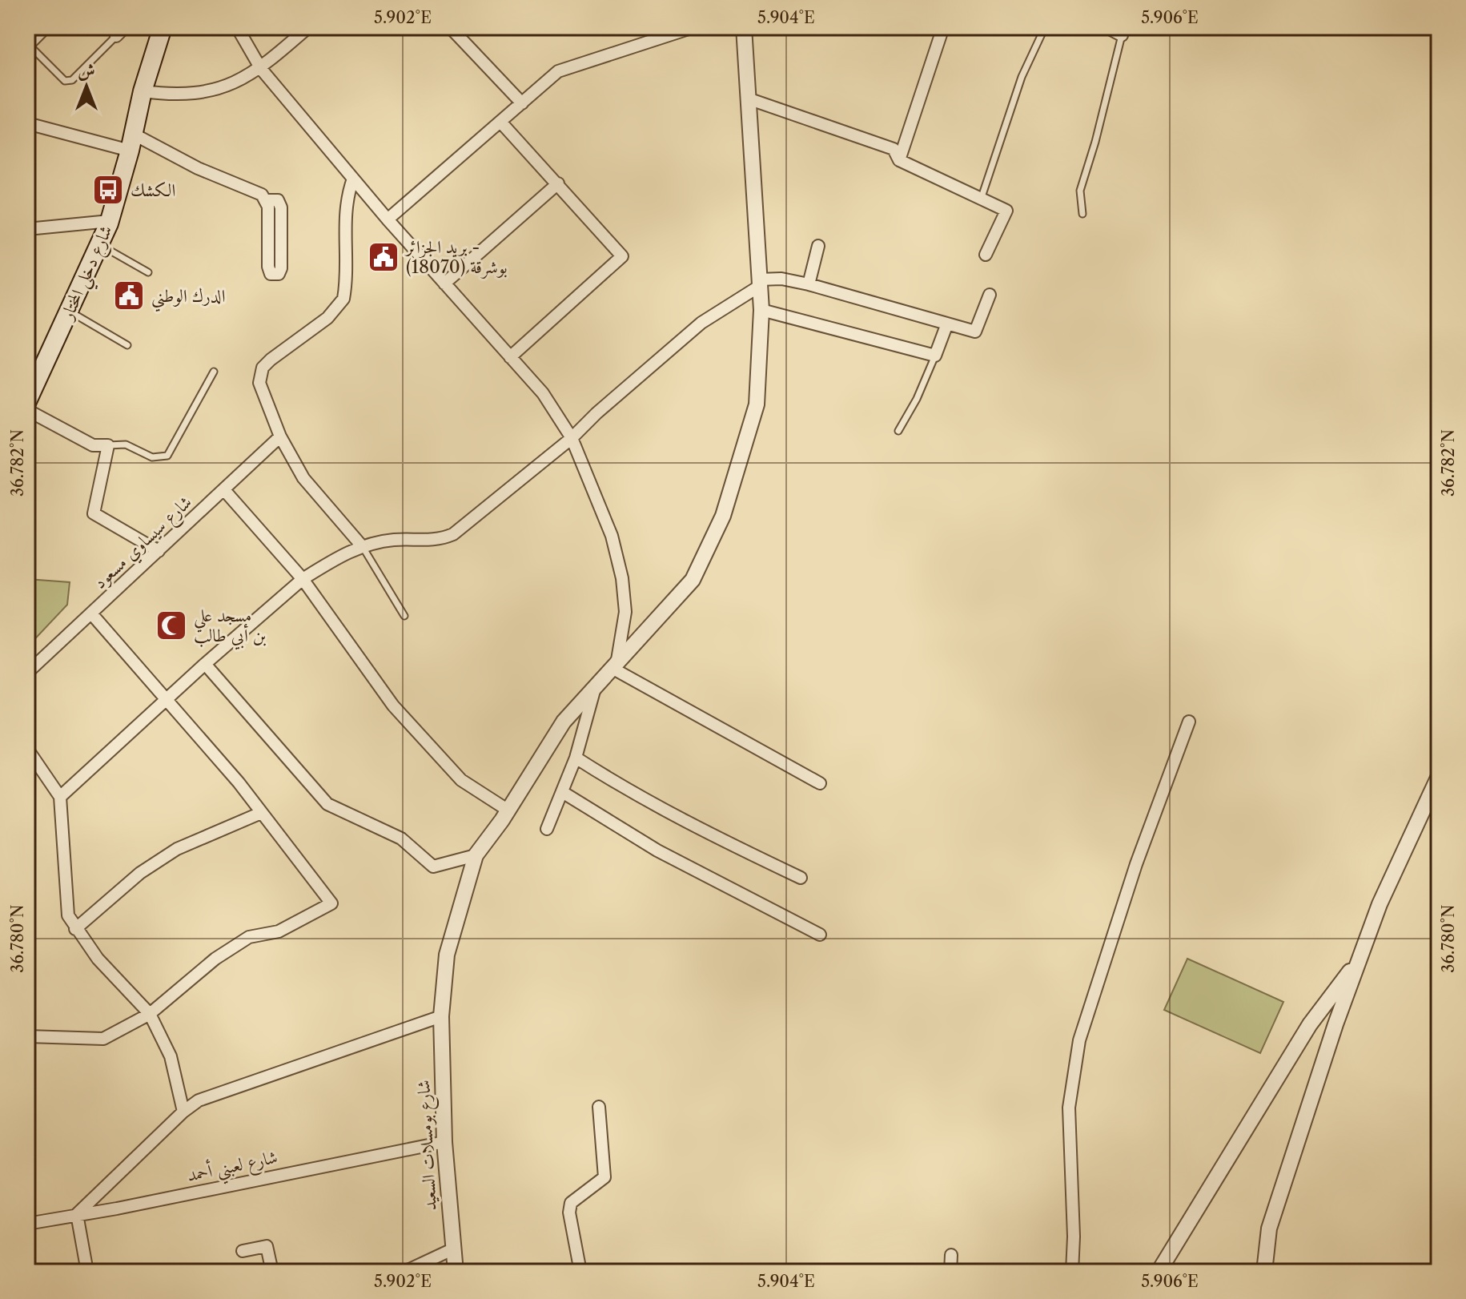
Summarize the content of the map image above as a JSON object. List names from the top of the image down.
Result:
{
  "streets": {
    "main road": ["شارع دخلي المختار"],
    "street": ["شارع سيساوي مسعود", "شارع بومسلات السعيد", "شارع لعبني أحمد"]
  },
  "crossings": [
    ["شارع بومسلات السعيد", "شارع لعبني أحمد"]
  ],
  "places": {
    "bus stop": ["الكشك"],
    "public building": ["بريد الجزائر - بوشرقة (18070)", "الدرك الوطني"],
    "mosque": ["مسجد علي بن أبي طالب"]
  },
  "north": "top",
  "coordinates": [
    "5.902°E",
    "5.904°E",
    "5.906°E",
    "36.782°N",
    "36.780°N"
  ]
}
